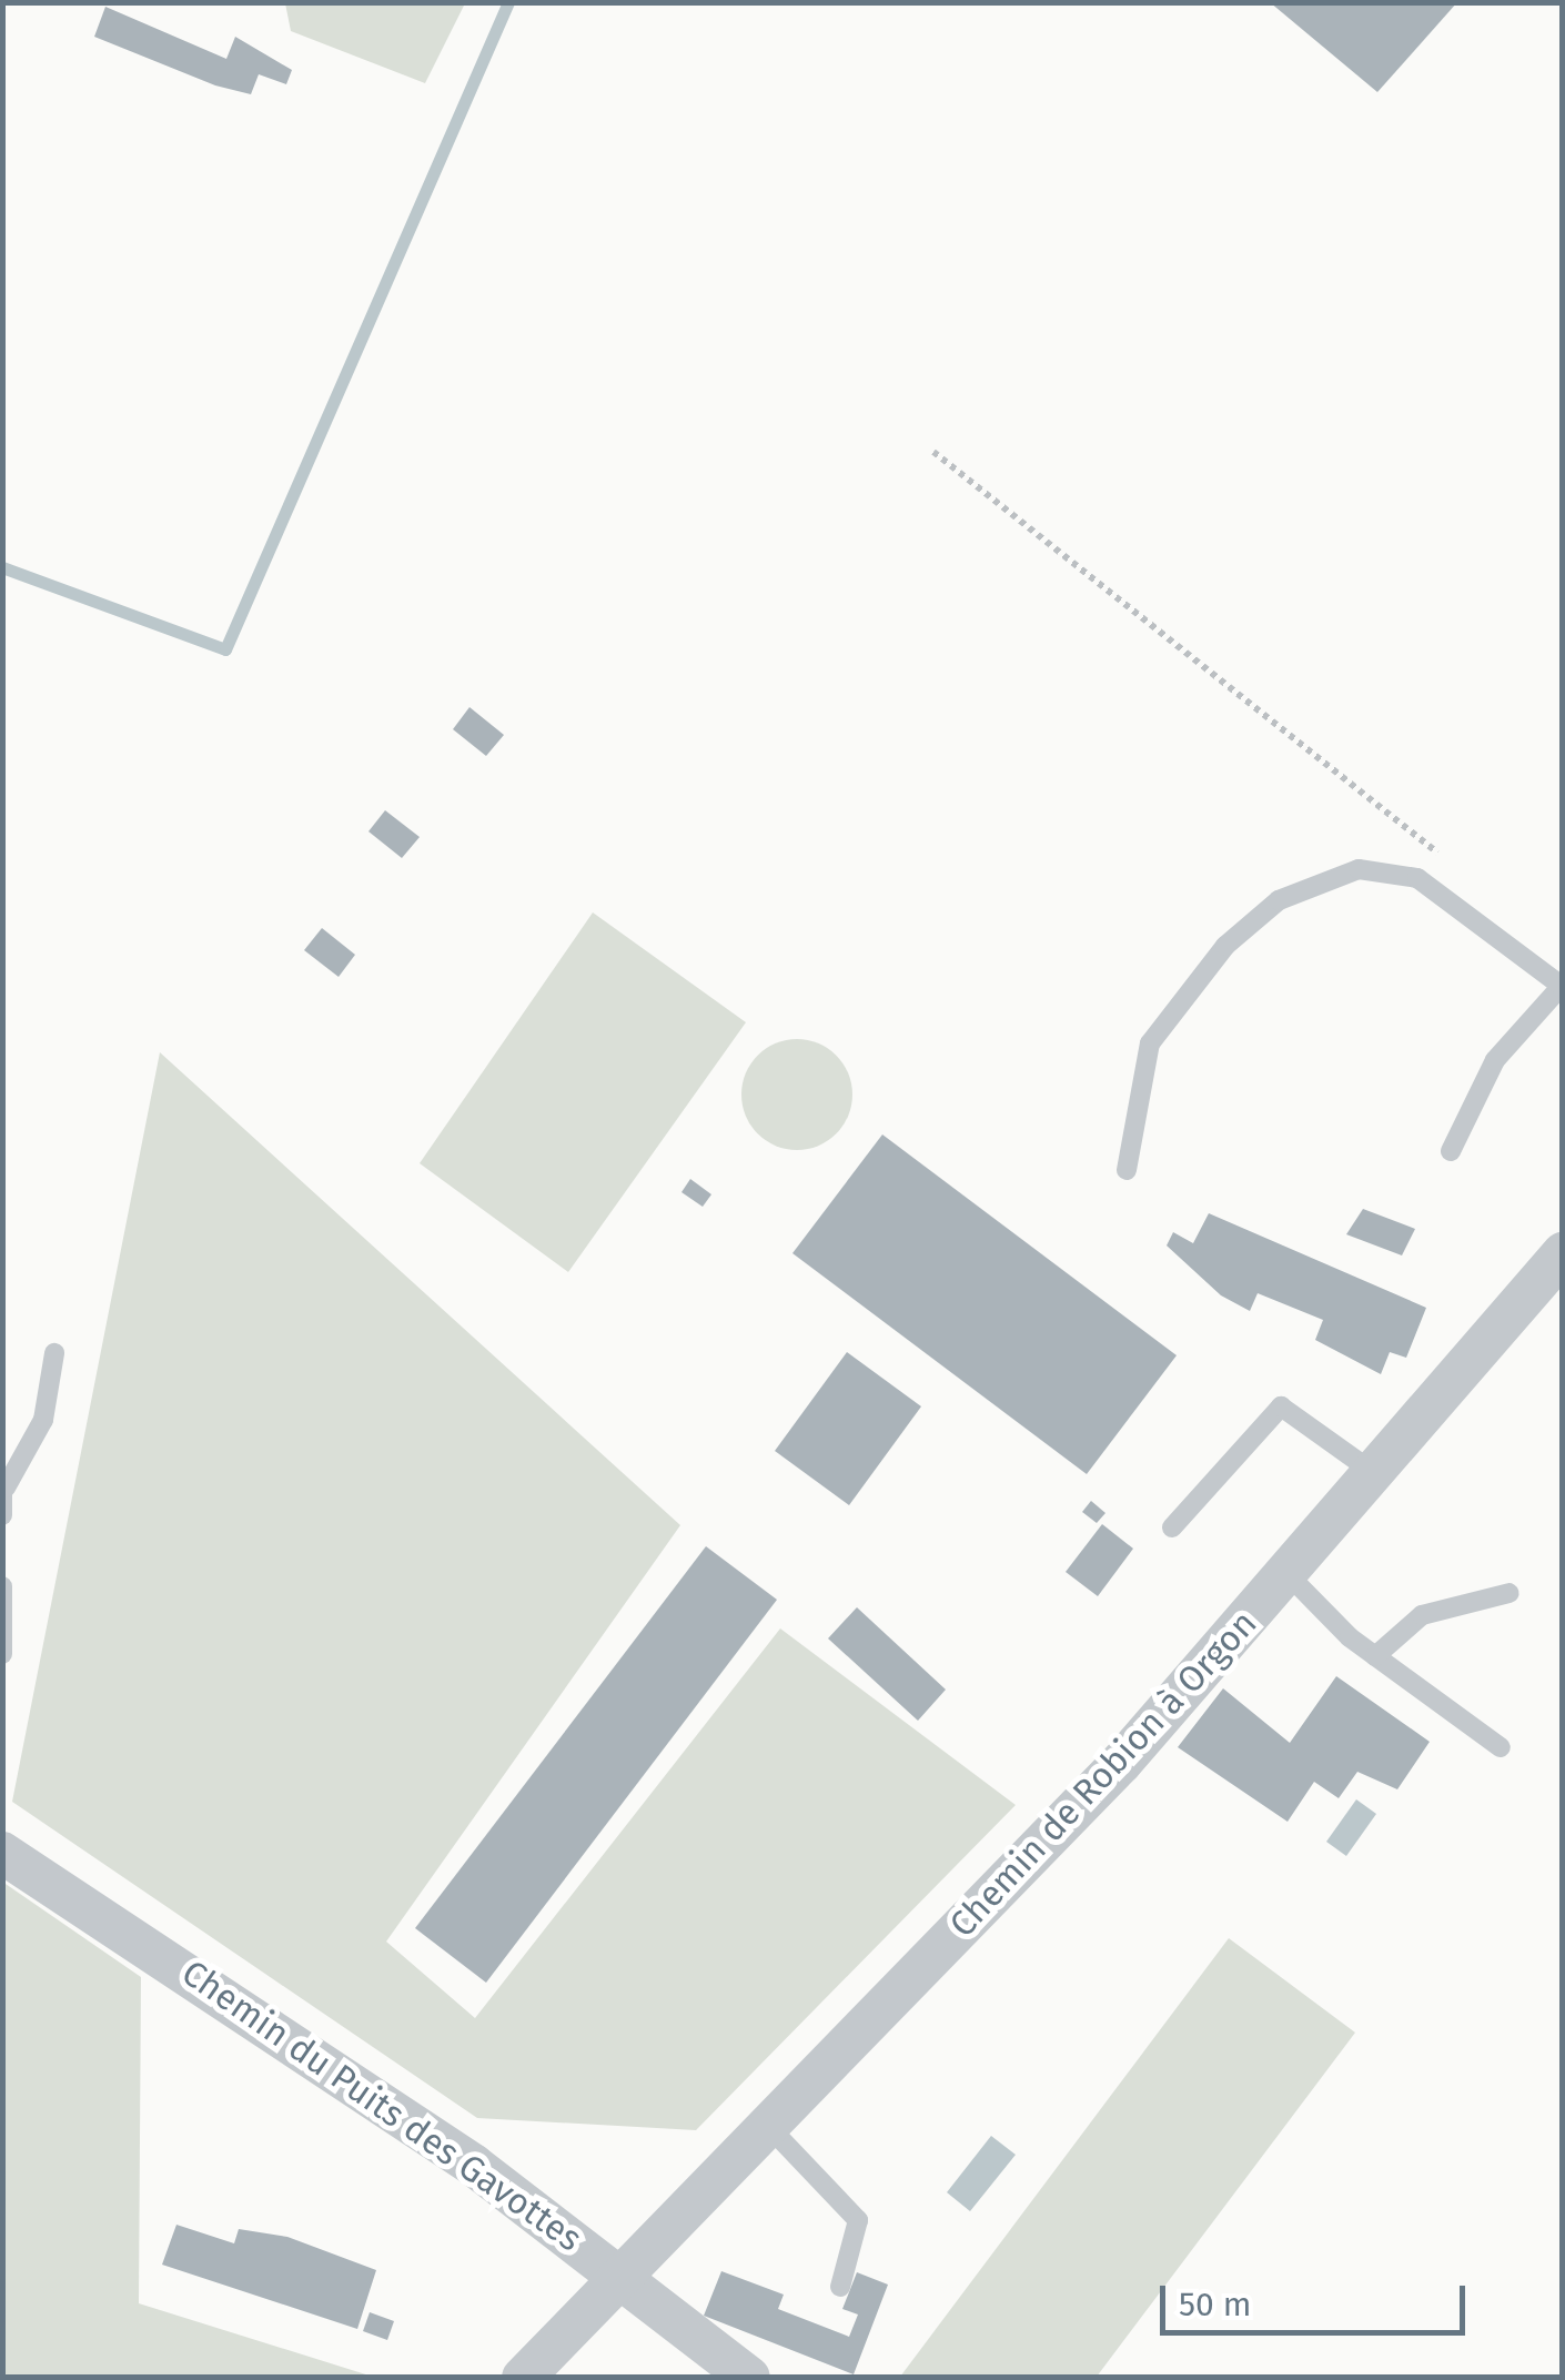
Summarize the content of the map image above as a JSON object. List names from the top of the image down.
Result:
{
  "streets": {
    "street": ["Chemin de Robion à Orgon", "Chemin du Puits des Gavottes"]
  },
  "crossings": [
    ["Chemin de Robion à Orgon", "Chemin du Puits des Gavottes"]
  ],
  "scale_bar": "50 m"
}
